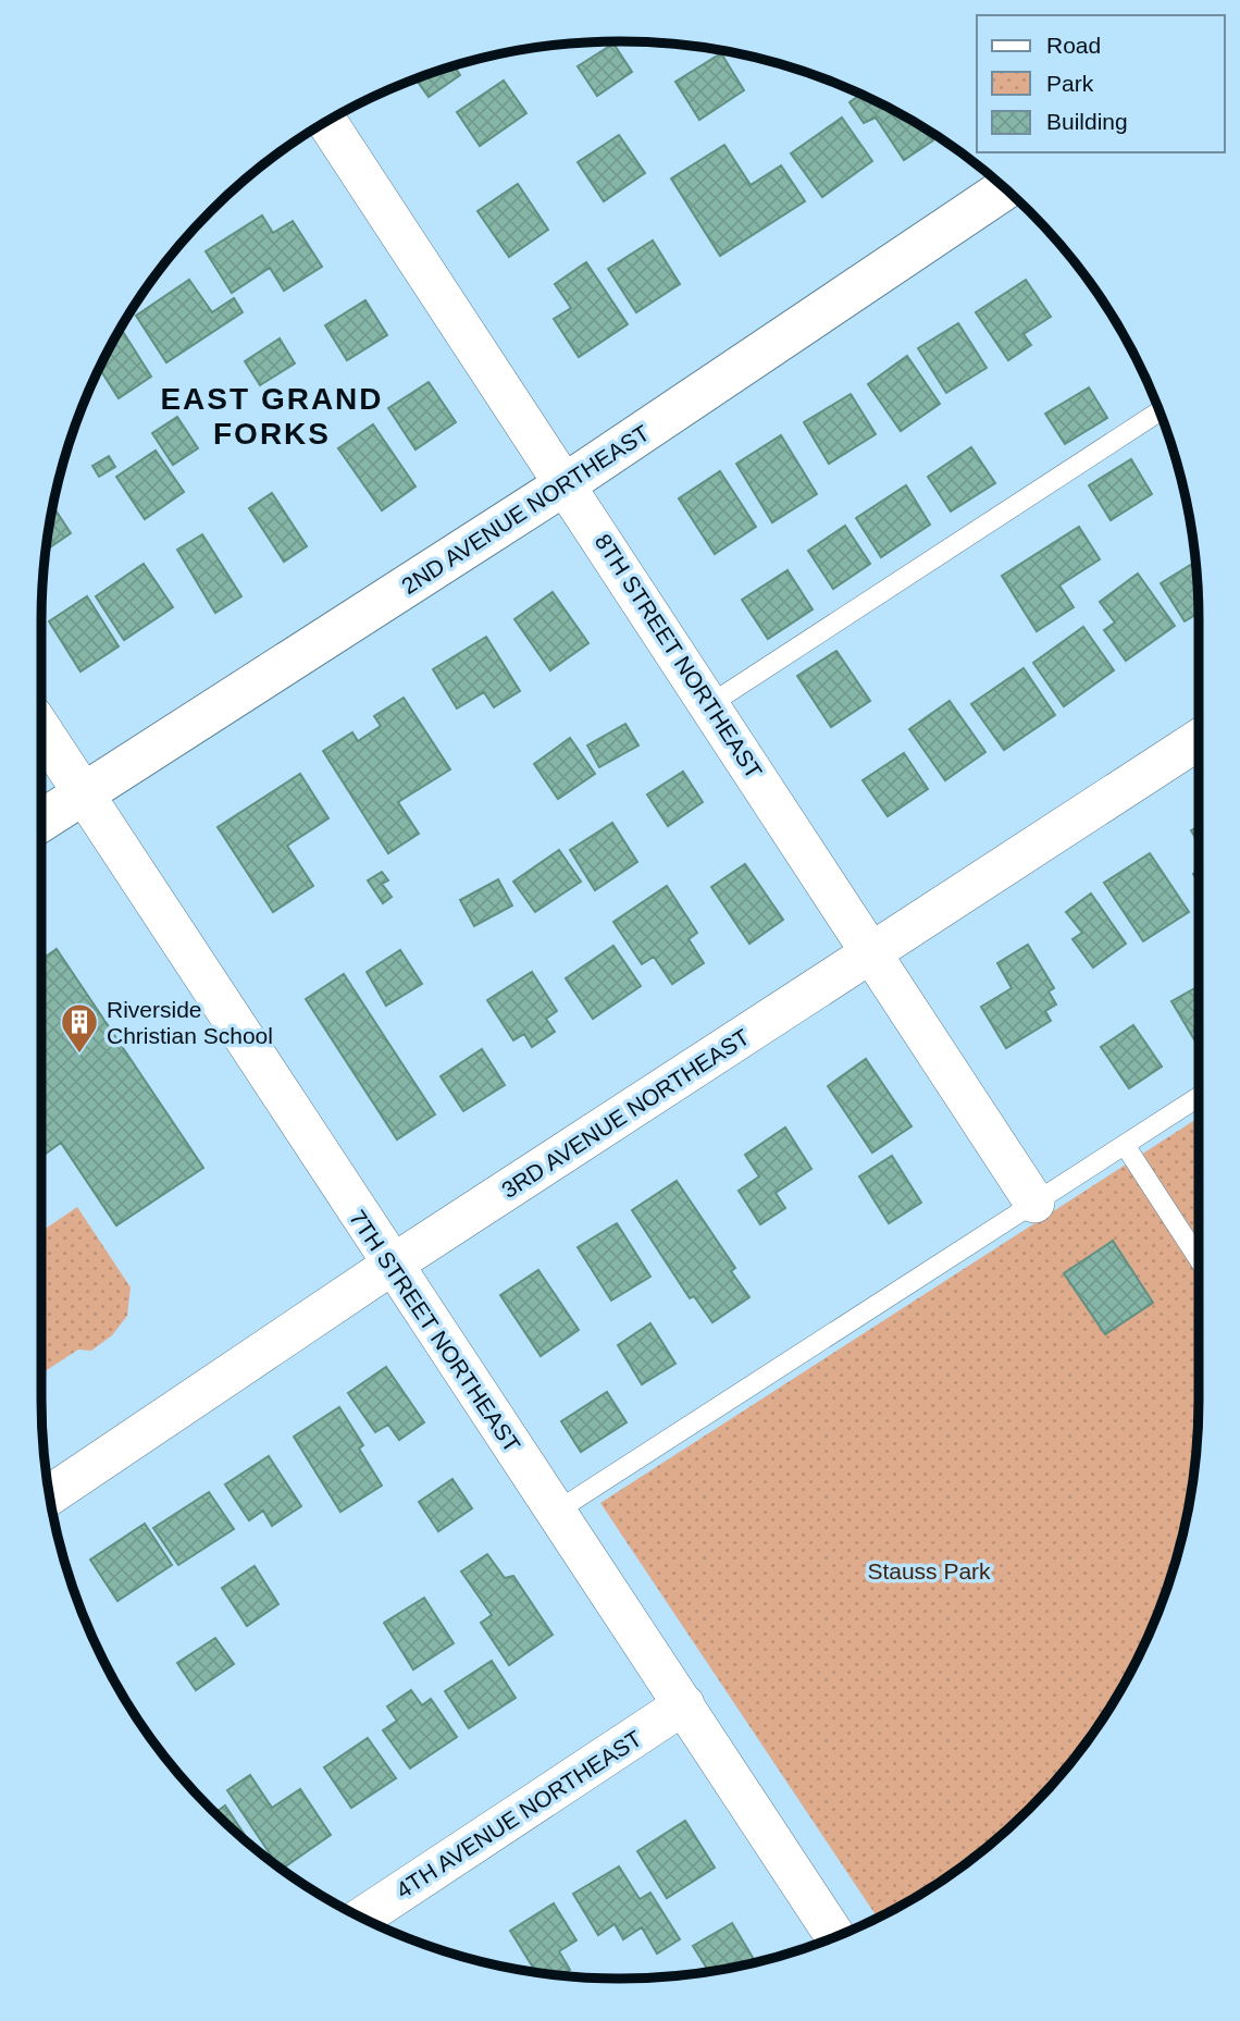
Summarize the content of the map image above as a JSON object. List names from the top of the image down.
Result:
{
  "streets": {
    "street": [
      "2ND AVENUE NORTHEAST",
      "8TH STREET NORTHEAST",
      "3RD AVENUE NORTHEAST",
      "7TH STREET NORTHEAST",
      "4TH AVENUE NORTHEAST"
    ]
  },
  "crossings": [
    ["2ND AVENUE NORTHEAST", "8TH STREET NORTHEAST"],
    ["2ND AVENUE NORTHEAST", "7TH STREET NORTHEAST"],
    ["8TH STREET NORTHEAST", "3RD AVENUE NORTHEAST"],
    ["3RD AVENUE NORTHEAST", "7TH STREET NORTHEAST"],
    ["7TH STREET NORTHEAST", "4TH AVENUE NORTHEAST"]
  ],
  "districts": ["EAST GRAND FORKS"],
  "parks": ["Stauss Park"],
  "places": {
    "building": ["Riverside Christian School"]
  },
  "legend": ["Road", "Park", "Building"]
}
